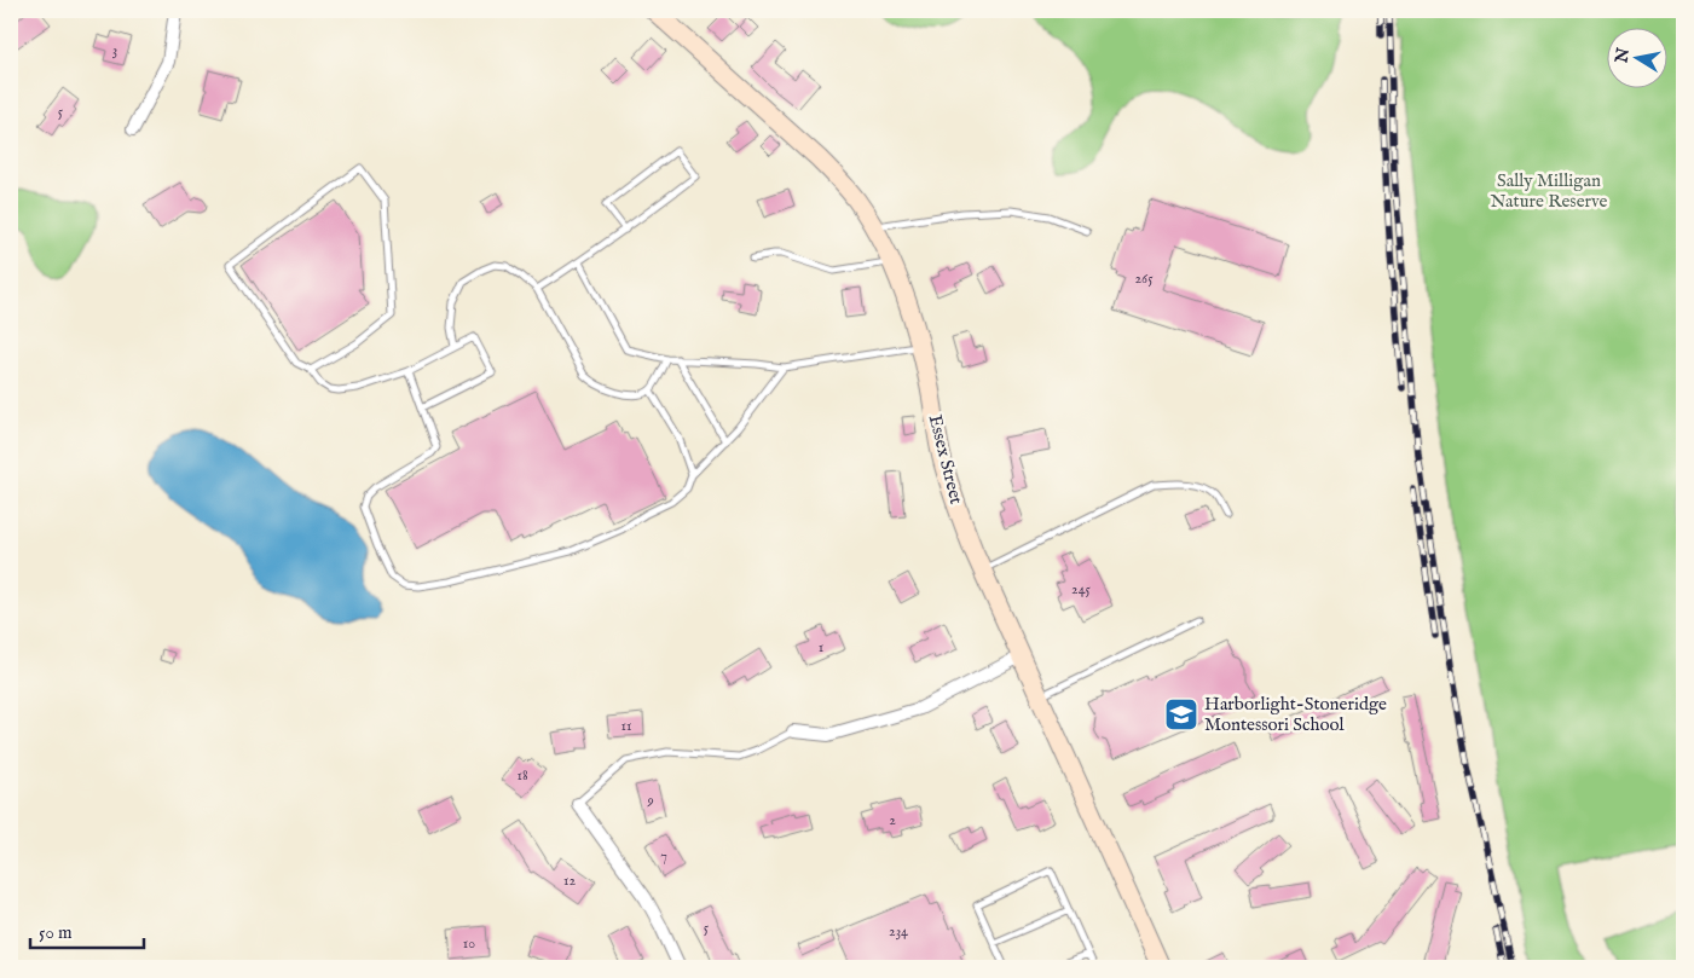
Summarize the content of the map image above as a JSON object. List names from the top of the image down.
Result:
{
  "streets": {
    "main road": ["Essex Street"]
  },
  "parks": ["Sally Milligan Nature Reserve"],
  "places": {
    "school or university": ["Harborlight-Stoneridge Montessori School"]
  },
  "house_numbers": [
    "3",
    "5",
    "265",
    "245",
    "1",
    "11",
    "18",
    "9",
    "2",
    "7",
    "12",
    "5",
    "234",
    "10"
  ],
  "scale_bar": "50 m",
  "north": "left"
}
